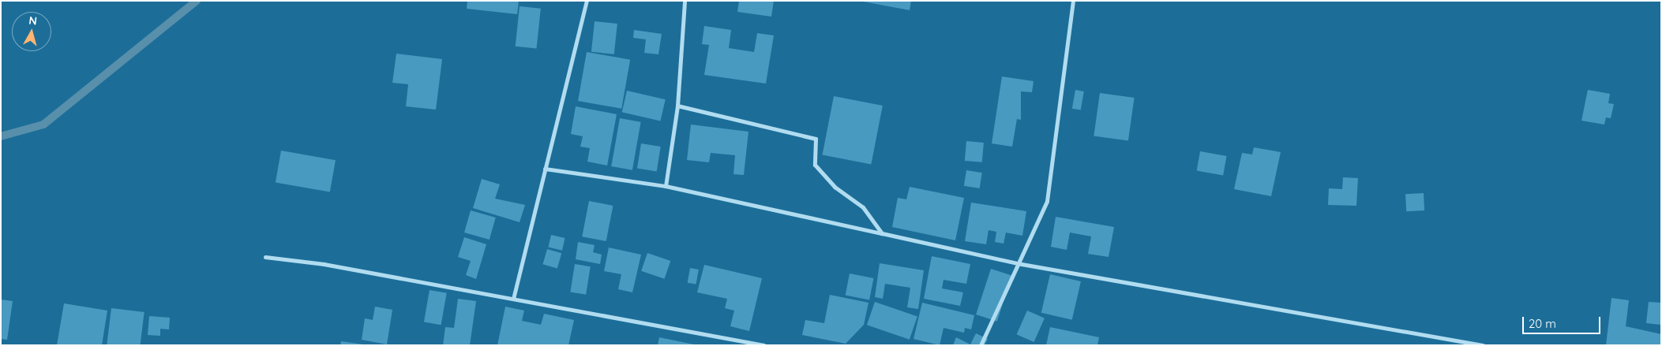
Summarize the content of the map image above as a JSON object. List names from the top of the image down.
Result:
{
  "scale_bar": "20 m",
  "north": "top"
}
